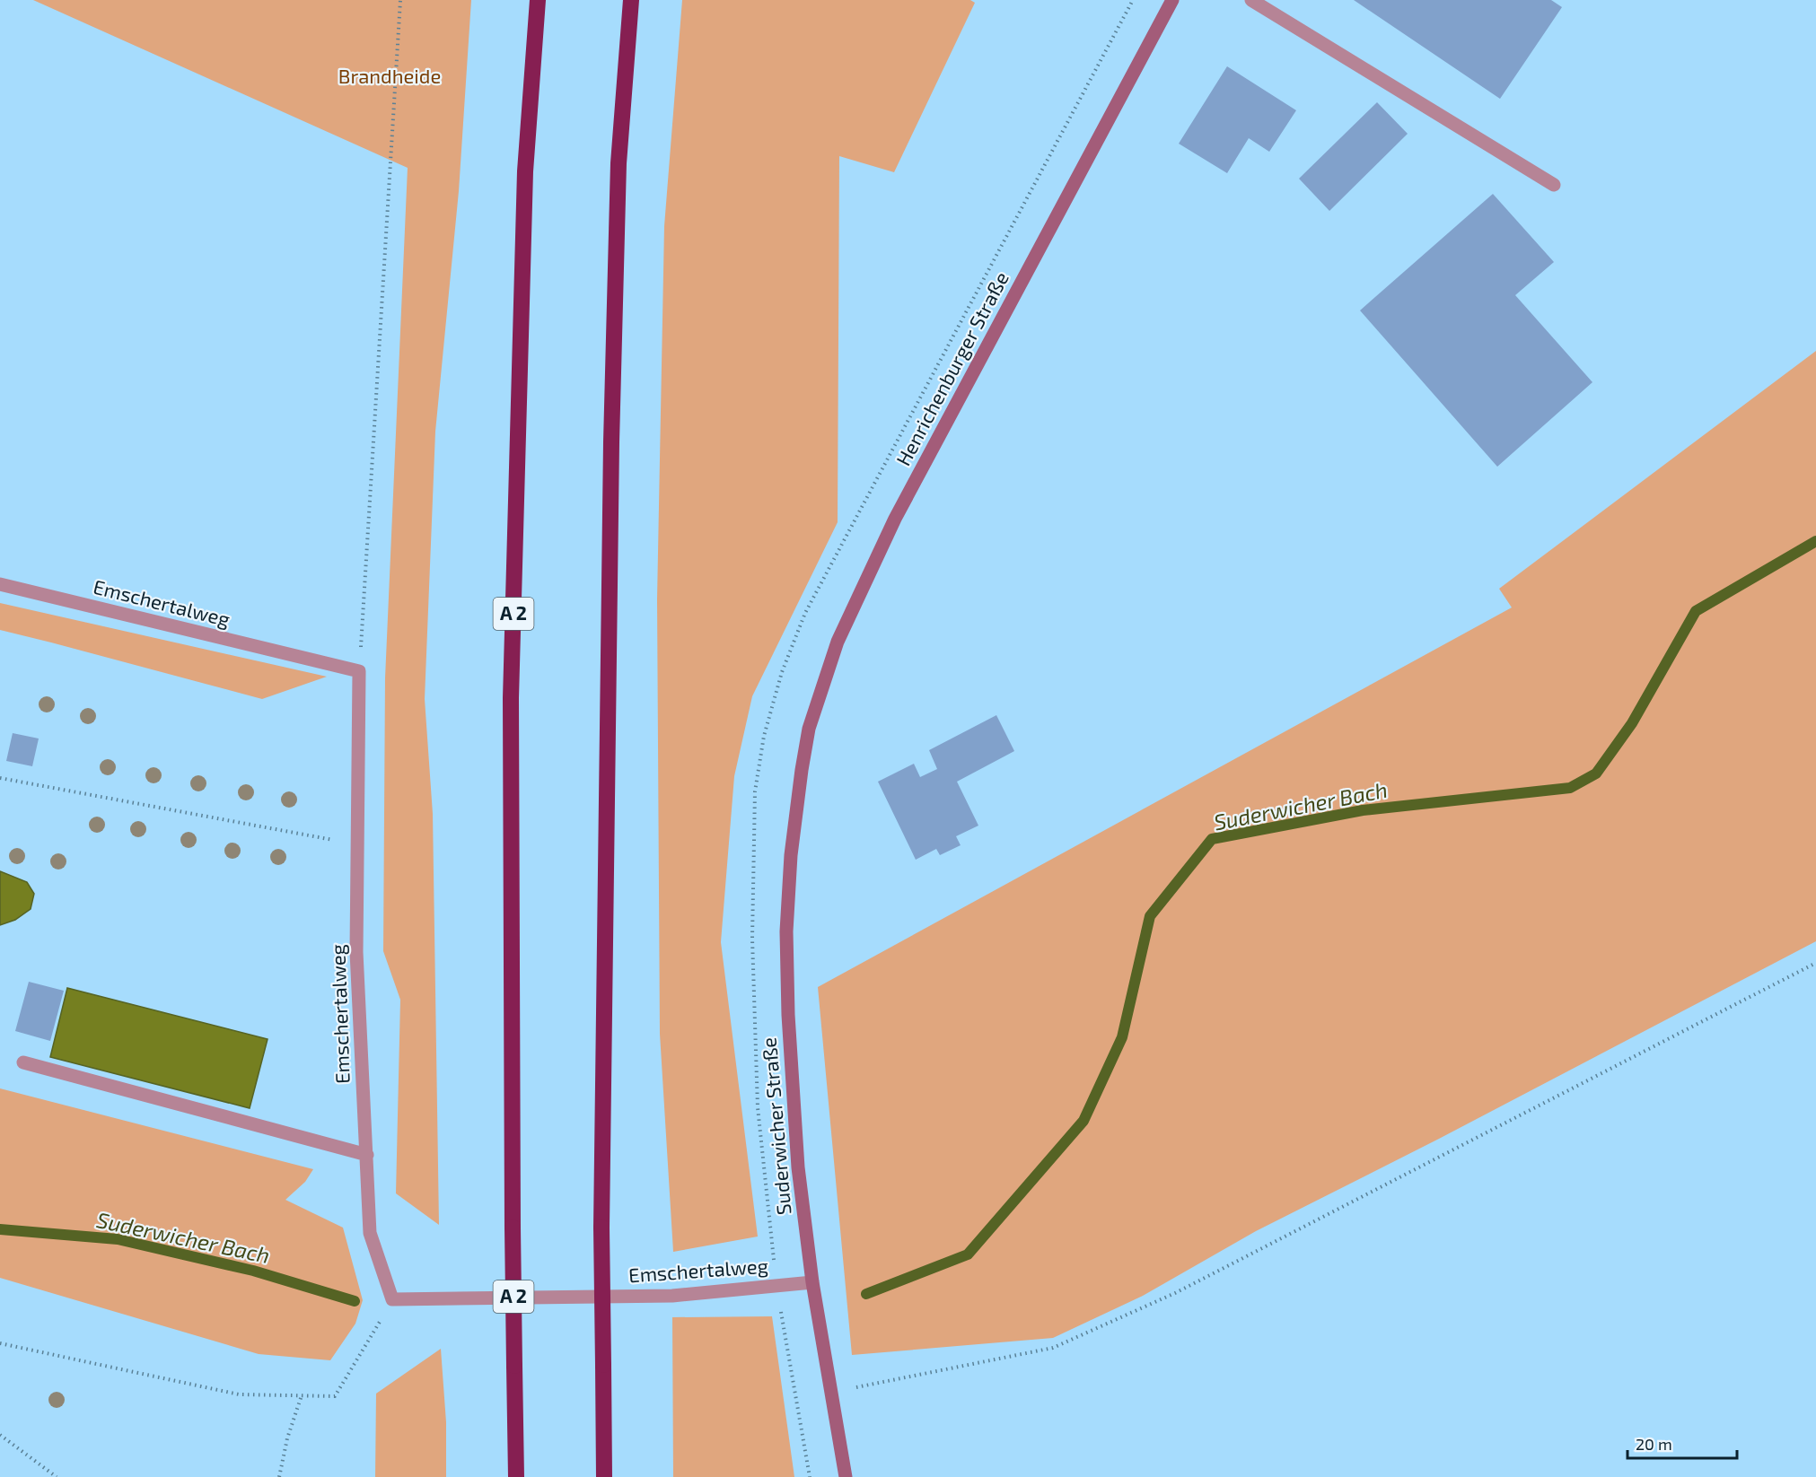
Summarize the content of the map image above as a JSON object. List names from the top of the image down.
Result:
{
  "streets": {
    "highway": ["A 2"],
    "main road": ["Henrichenburger Straße", "Suderwicher Straße"],
    "lane": ["Emschertalweg"]
  },
  "crossings": [
    ["Henrichenburger Straße", "Suderwicher Straße"],
    ["Emschertalweg", "Suderwicher Straße"]
  ],
  "water": ["Suderwicher Bach"],
  "parks": ["Brandheide"],
  "scale_bar": "20 m"
}
